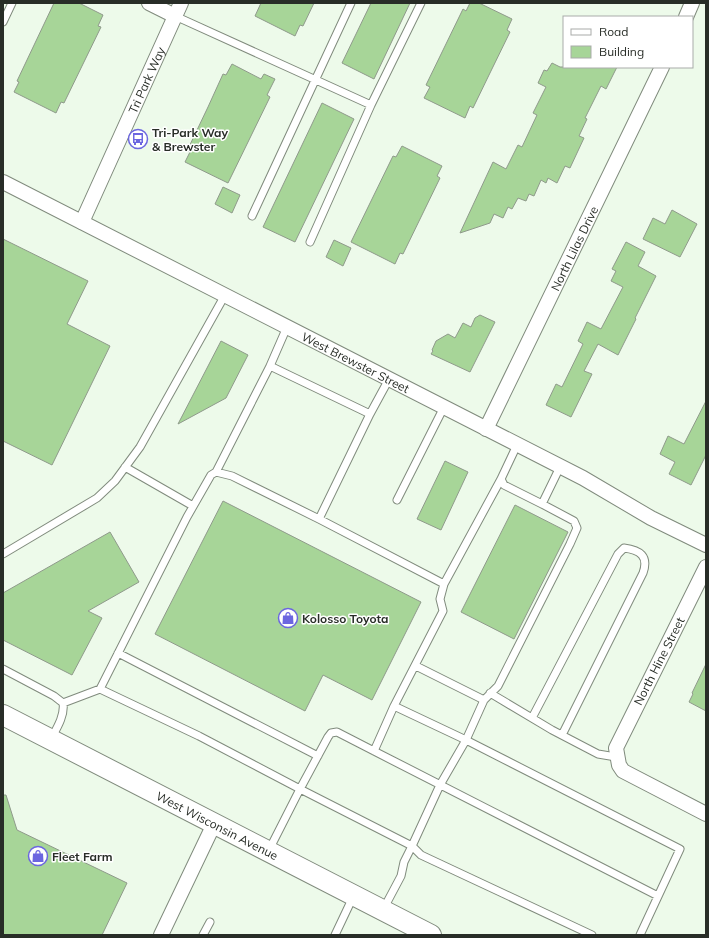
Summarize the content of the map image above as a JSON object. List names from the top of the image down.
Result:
{
  "streets": {
    "main road": ["West Wisconsin Avenue"],
    "street": [
      "Tri Park Way",
      "North Lilas Drive",
      "West Brewster Street",
      "North Hine Street"
    ]
  },
  "crossings": [
    ["Tri Park Way", "West Brewster Street"],
    ["North Lilas Drive", "West Brewster Street"]
  ],
  "places": {
    "bus stop": ["Tri-Park Way & Brewster"],
    "shop": ["Kolosso Toyota", "Fleet Farm"]
  },
  "legend": ["Road", "Building"]
}
